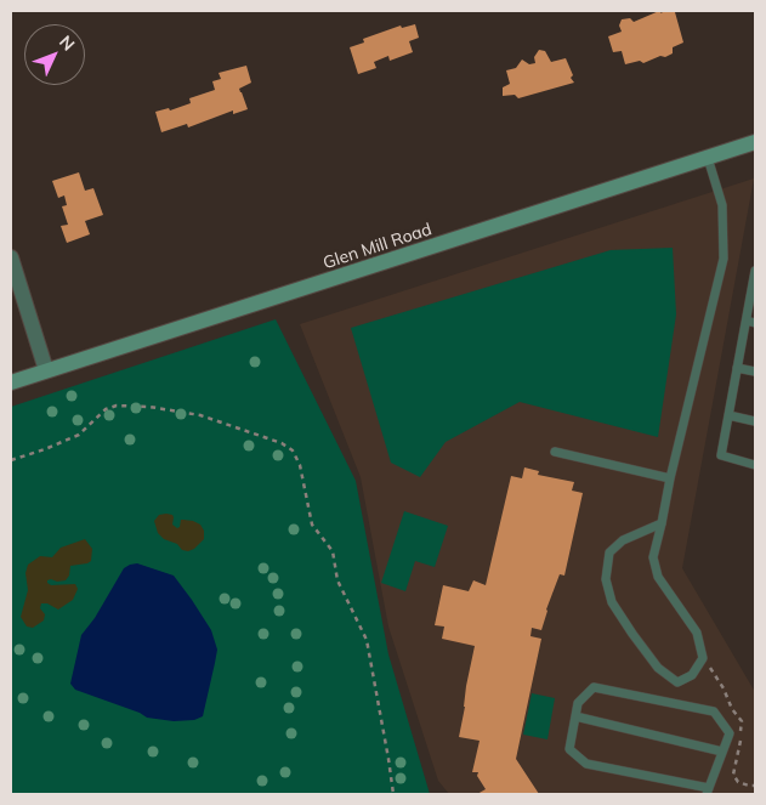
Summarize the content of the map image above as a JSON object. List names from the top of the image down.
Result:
{
  "streets": {
    "main road": ["Glen Mill Road"]
  },
  "north": "top right"
}
